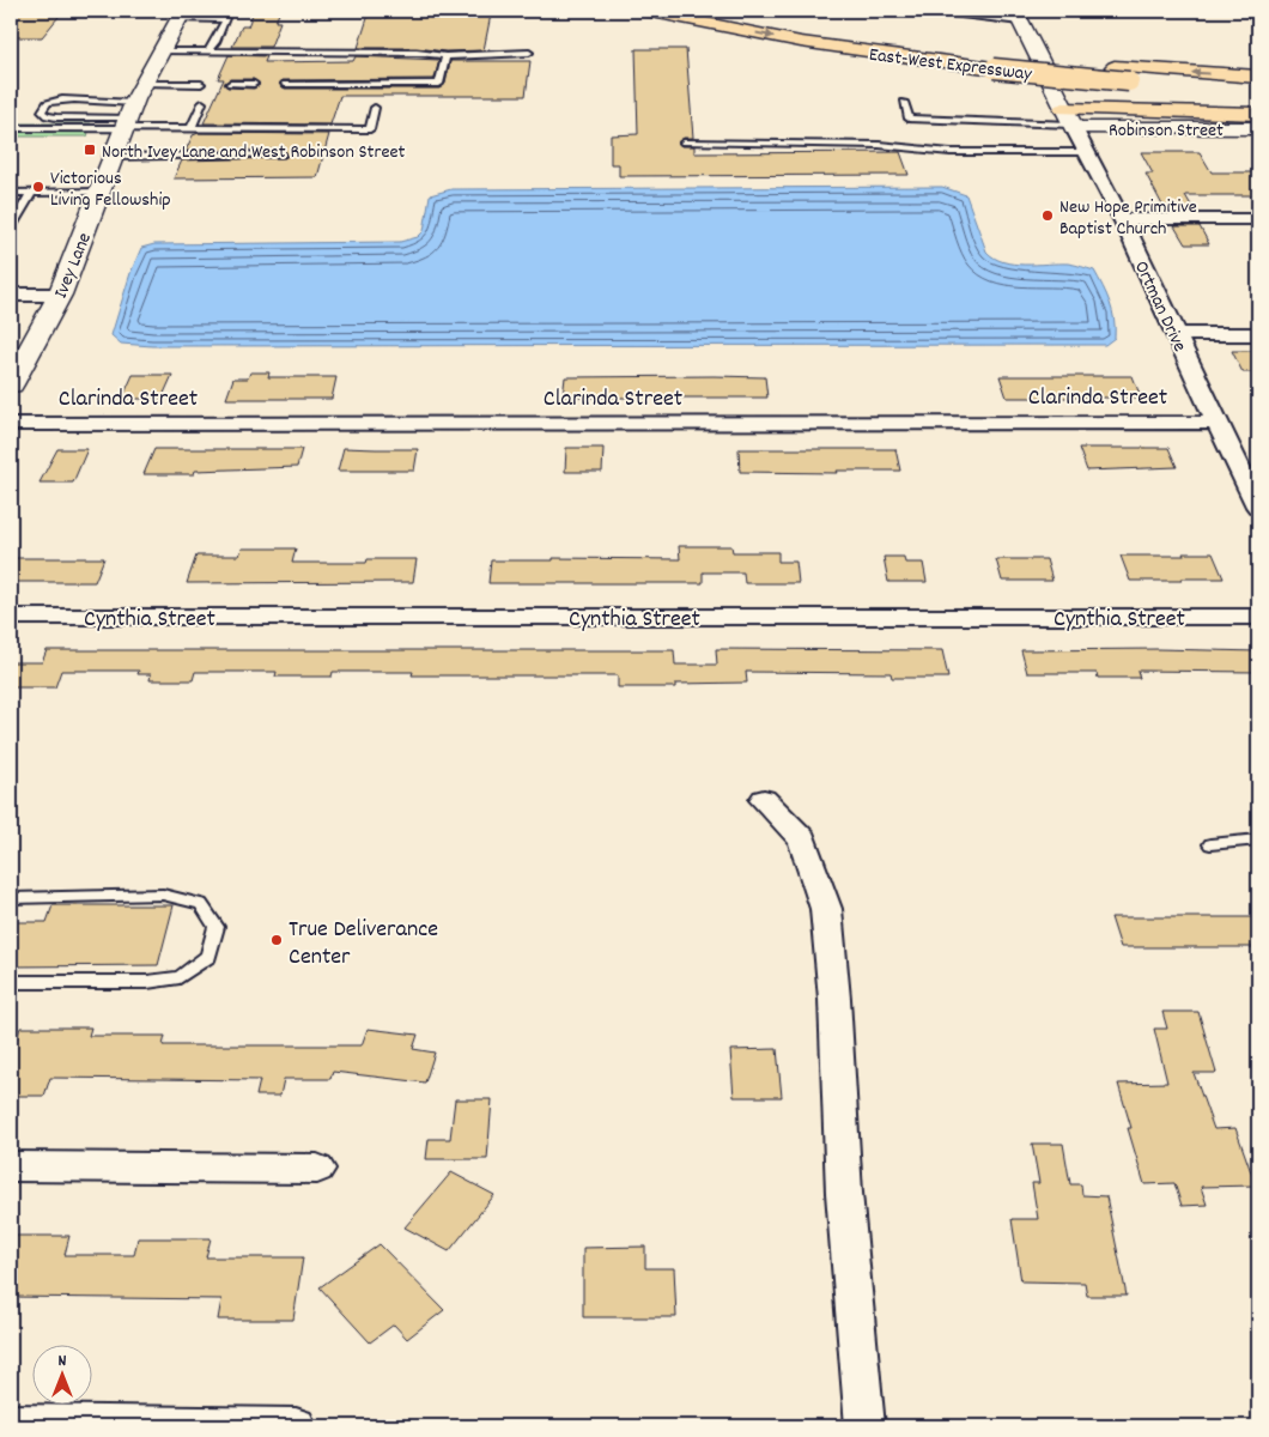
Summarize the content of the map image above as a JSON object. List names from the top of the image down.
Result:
{
  "streets": {
    "highway": ["East-West Expressway"],
    "street": [
      "Robinson Street",
      "Ivey Lane",
      "Ortman Drive",
      "Clarinda Street",
      "Cynthia Street"
    ]
  },
  "crossings": [
    ["Robinson Street", "Ortman Drive"],
    ["Ortman Drive", "Clarinda Street"]
  ],
  "places": {
    "transit": ["North Ivey Lane and West Robinson Street"],
    "other": ["Victorious Living Fellowship", "New Hope Primitive Baptist Church", "True Deliverance Center"]
  },
  "north": "top"
}
